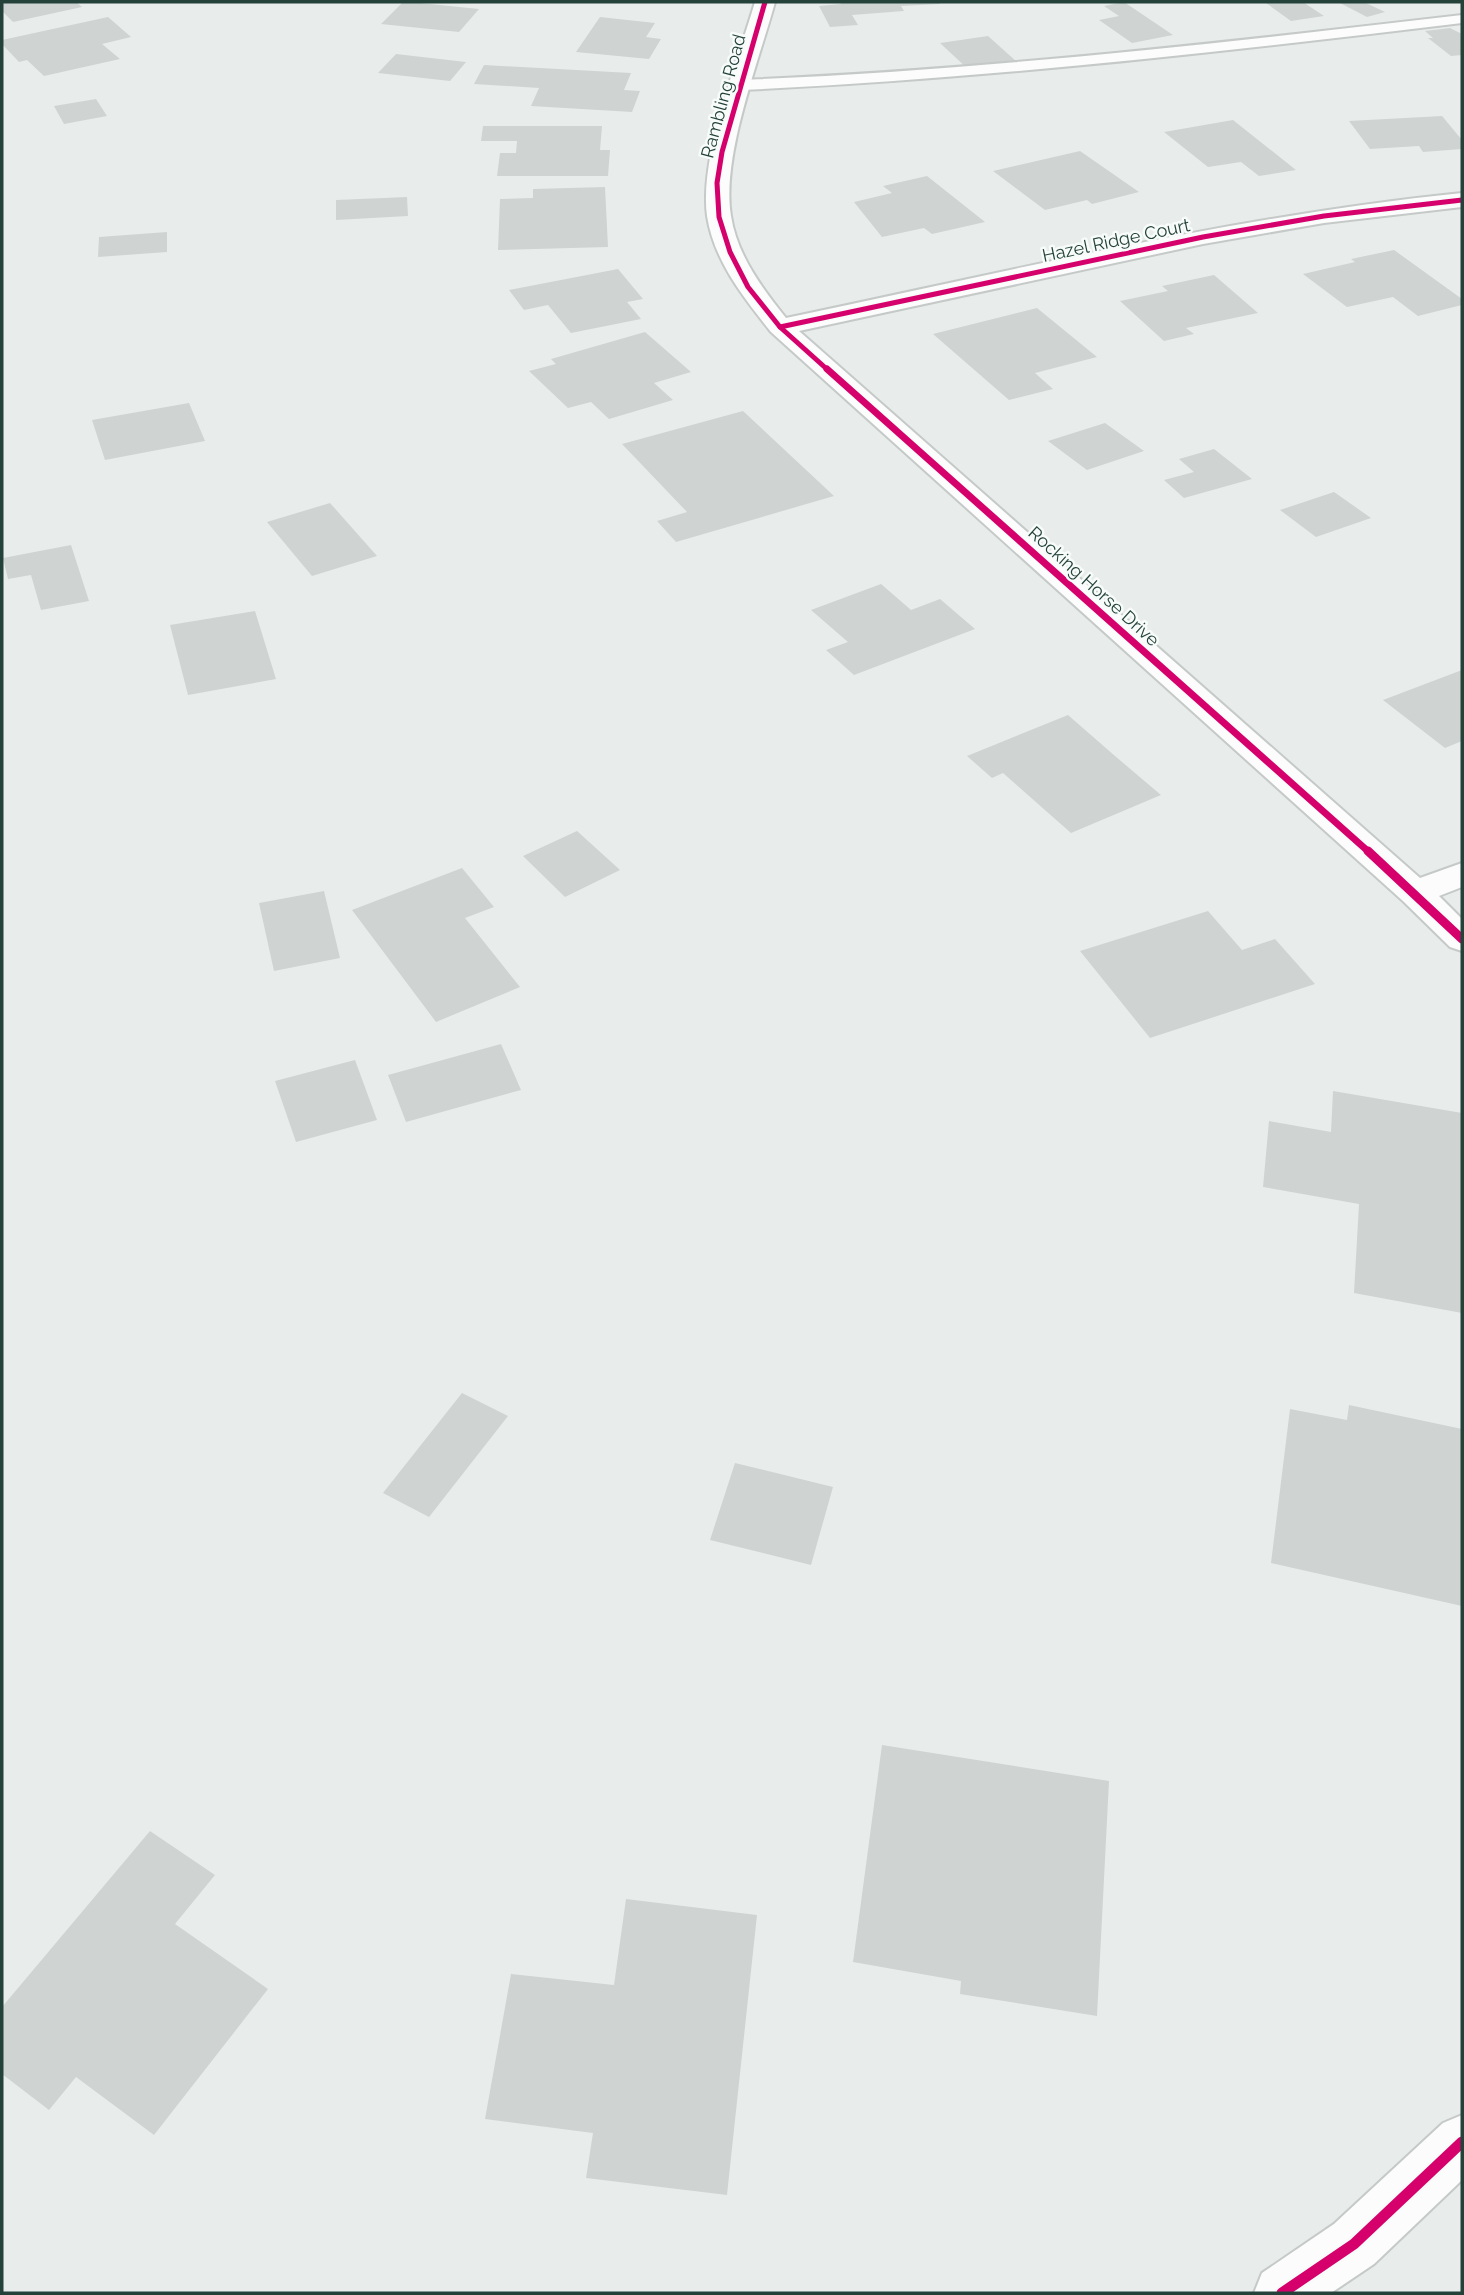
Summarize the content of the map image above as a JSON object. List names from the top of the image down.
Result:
{
  "streets": {
    "street": ["Rambling Road", "Hazel Ridge Court", "Rocking Horse Drive"]
  },
  "crossings": [
    ["Rambling Road", "Rocking Horse Drive"],
    ["Hazel Ridge Court", "Rocking Horse Drive"]
  ]
}
